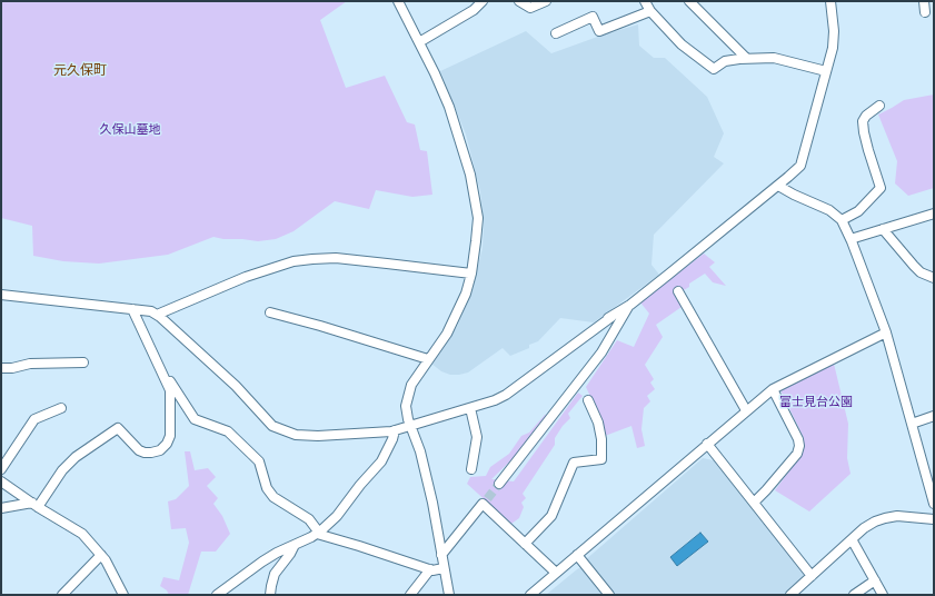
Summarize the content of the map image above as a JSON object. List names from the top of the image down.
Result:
{
  "districts": ["元久保町"],
  "parks": ["久保山墓地", "富士見台公園"]
}
